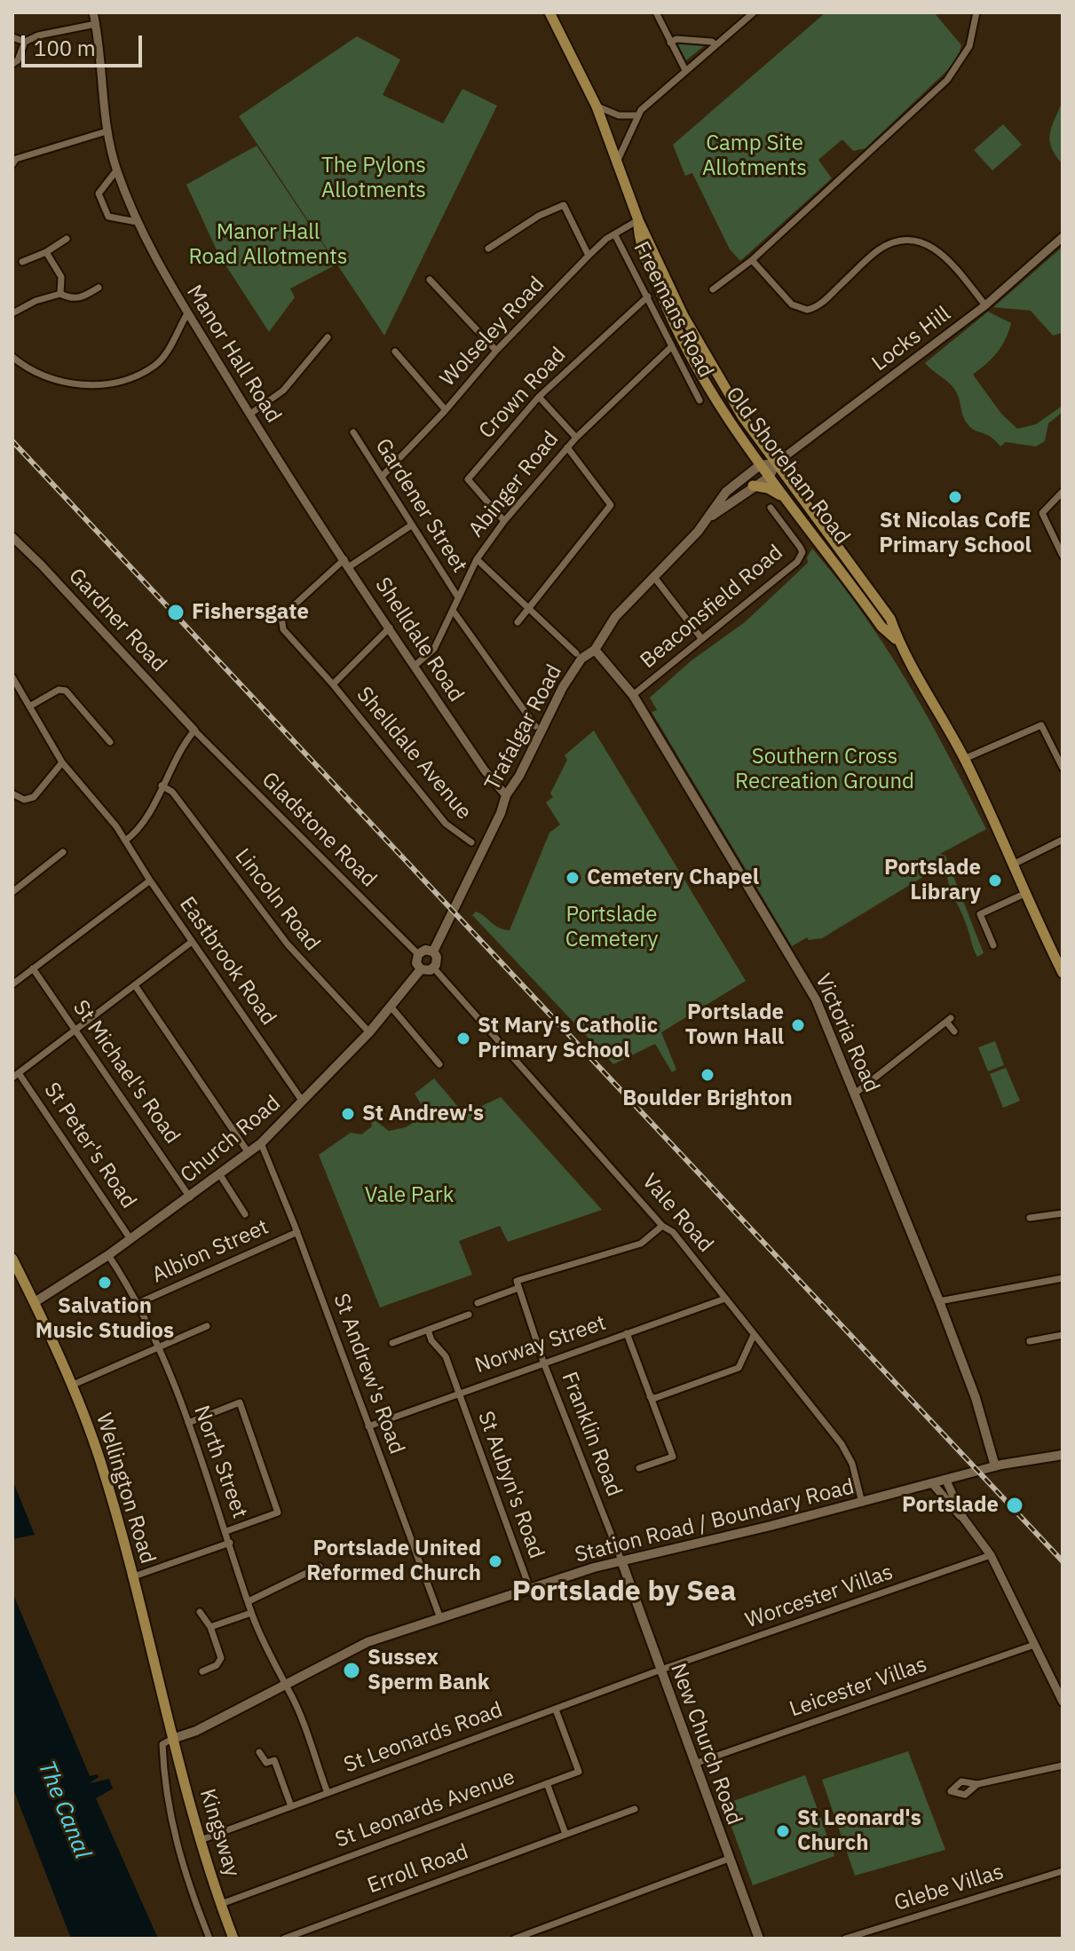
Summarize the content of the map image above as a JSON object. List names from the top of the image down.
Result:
{
  "streets": {
    "main road": [
      "Old Shoreham Road",
      "Trafalgar Road",
      "Victoria Road",
      "Church Road",
      "Wellington Road",
      "Station Road / Boundary Road",
      "New Church Road",
      "Kingsway"
    ],
    "street": [
      "Freemans Road",
      "Wolseley Road",
      "Locks Hill",
      "Manor Hall Road",
      "Crown Road",
      "Abinger Road",
      "Gardener Street",
      "Beaconsfield Road",
      "Gardner Road",
      "Shelldale Road",
      "Shelldale Avenue",
      "Gladstone Road",
      "Lincoln Road",
      "Eastbrook Road",
      "St Michael's Road",
      "St Peter's Road",
      "Vale Road",
      "Albion Street",
      "Norway Street",
      "St Andrew's Road",
      "Franklin Road",
      "North Street",
      "St Aubyn's Road",
      "Worcester Villas",
      "Leicester Villas",
      "St Leonards Road",
      "St Leonards Avenue",
      "Erroll Road",
      "Glebe Villas"
    ]
  },
  "crossings": [
    ["Freemans Road", "Wolseley Road"],
    ["Freemans Road", "Crown Road"],
    ["Freemans Road", "Abinger Road"],
    ["Wolseley Road", "Old Shoreham Road"],
    ["Wolseley Road", "Gardener Street"],
    ["Locks Hill", "Old Shoreham Road"],
    ["Manor Hall Road", "Shelldale Road"],
    ["Crown Road", "Abinger Road"],
    ["Old Shoreham Road", "Trafalgar Road"],
    ["Abinger Road", "Gardener Street"],
    ["Abinger Road", "Shelldale Road"],
    ["Beaconsfield Road", "Victoria Road"],
    ["Gardner Road", "Gladstone Road"],
    ["Shelldale Road", "Trafalgar Road"],
    ["Shelldale Road", "Shelldale Avenue"],
    ["Trafalgar Road", "Gladstone Road"],
    ["Trafalgar Road", "Victoria Road"],
    ["Trafalgar Road", "Church Road"],
    ["Trafalgar Road", "Vale Road"],
    ["Gladstone Road", "Church Road"],
    ["Gladstone Road", "Vale Road"],
    ["Lincoln Road", "Church Road"],
    ["Eastbrook Road", "Church Road"],
    ["Victoria Road", "Station Road / Boundary Road"],
    ["St Michael's Road", "Church Road"],
    ["Church Road", "St Peter's Road"],
    ["Church Road", "Vale Road"],
    ["Church Road", "St Andrew's Road"],
    ["Church Road", "North Street"],
    ["Church Road", "Wellington Road"],
    ["Vale Road", "Norway Street"],
    ["Vale Road", "Station Road / Boundary Road"],
    ["Albion Street", "St Andrew's Road"],
    ["Albion Street", "North Street"],
    ["Norway Street", "St Andrew's Road"],
    ["Norway Street", "Franklin Road"],
    ["Norway Street", "St Aubyn's Road"],
    ["St Andrew's Road", "Station Road / Boundary Road"],
    ["Franklin Road", "Station Road / Boundary Road"],
    ["Franklin Road", "New Church Road"],
    ["North Street", "Station Road / Boundary Road"],
    ["North Street", "St Leonards Road"],
    ["St Aubyn's Road", "Station Road / Boundary Road"],
    ["Wellington Road", "Station Road / Boundary Road"],
    ["Wellington Road", "Kingsway"],
    ["Station Road / Boundary Road", "New Church Road"],
    ["Station Road / Boundary Road", "Kingsway"],
    ["Worcester Villas", "St Leonards Road"],
    ["Worcester Villas", "New Church Road"],
    ["Leicester Villas", "New Church Road"],
    ["St Leonards Road", "New Church Road"],
    ["St Leonards Road", "St Leonards Avenue"],
    ["St Leonards Road", "Kingsway"],
    ["St Leonards Avenue", "Kingsway"]
  ],
  "districts": ["Portslade by Sea"],
  "water": ["The Canal"],
  "parks": [
    "Camp Site Allotments",
    "The Pylons Allotments",
    "Manor Hall Road Allotments",
    "Southern Cross Recreation Ground",
    "Portslade Cemetery",
    "Vale Park"
  ],
  "places": [
    "St Nicolas CofE Primary School",
    "Fishersgate",
    "Cemetery Chapel",
    "Portslade Library",
    "Portslade Town Hall",
    "St Mary's Catholic Primary School",
    "Boulder Brighton",
    "St Andrew's",
    "Salvation Music Studios",
    "Portslade",
    "Portslade United Reformed Church",
    "Sussex Sperm Bank",
    "St Leonard's Church"
  ],
  "scale_bar": "100 m"
}
